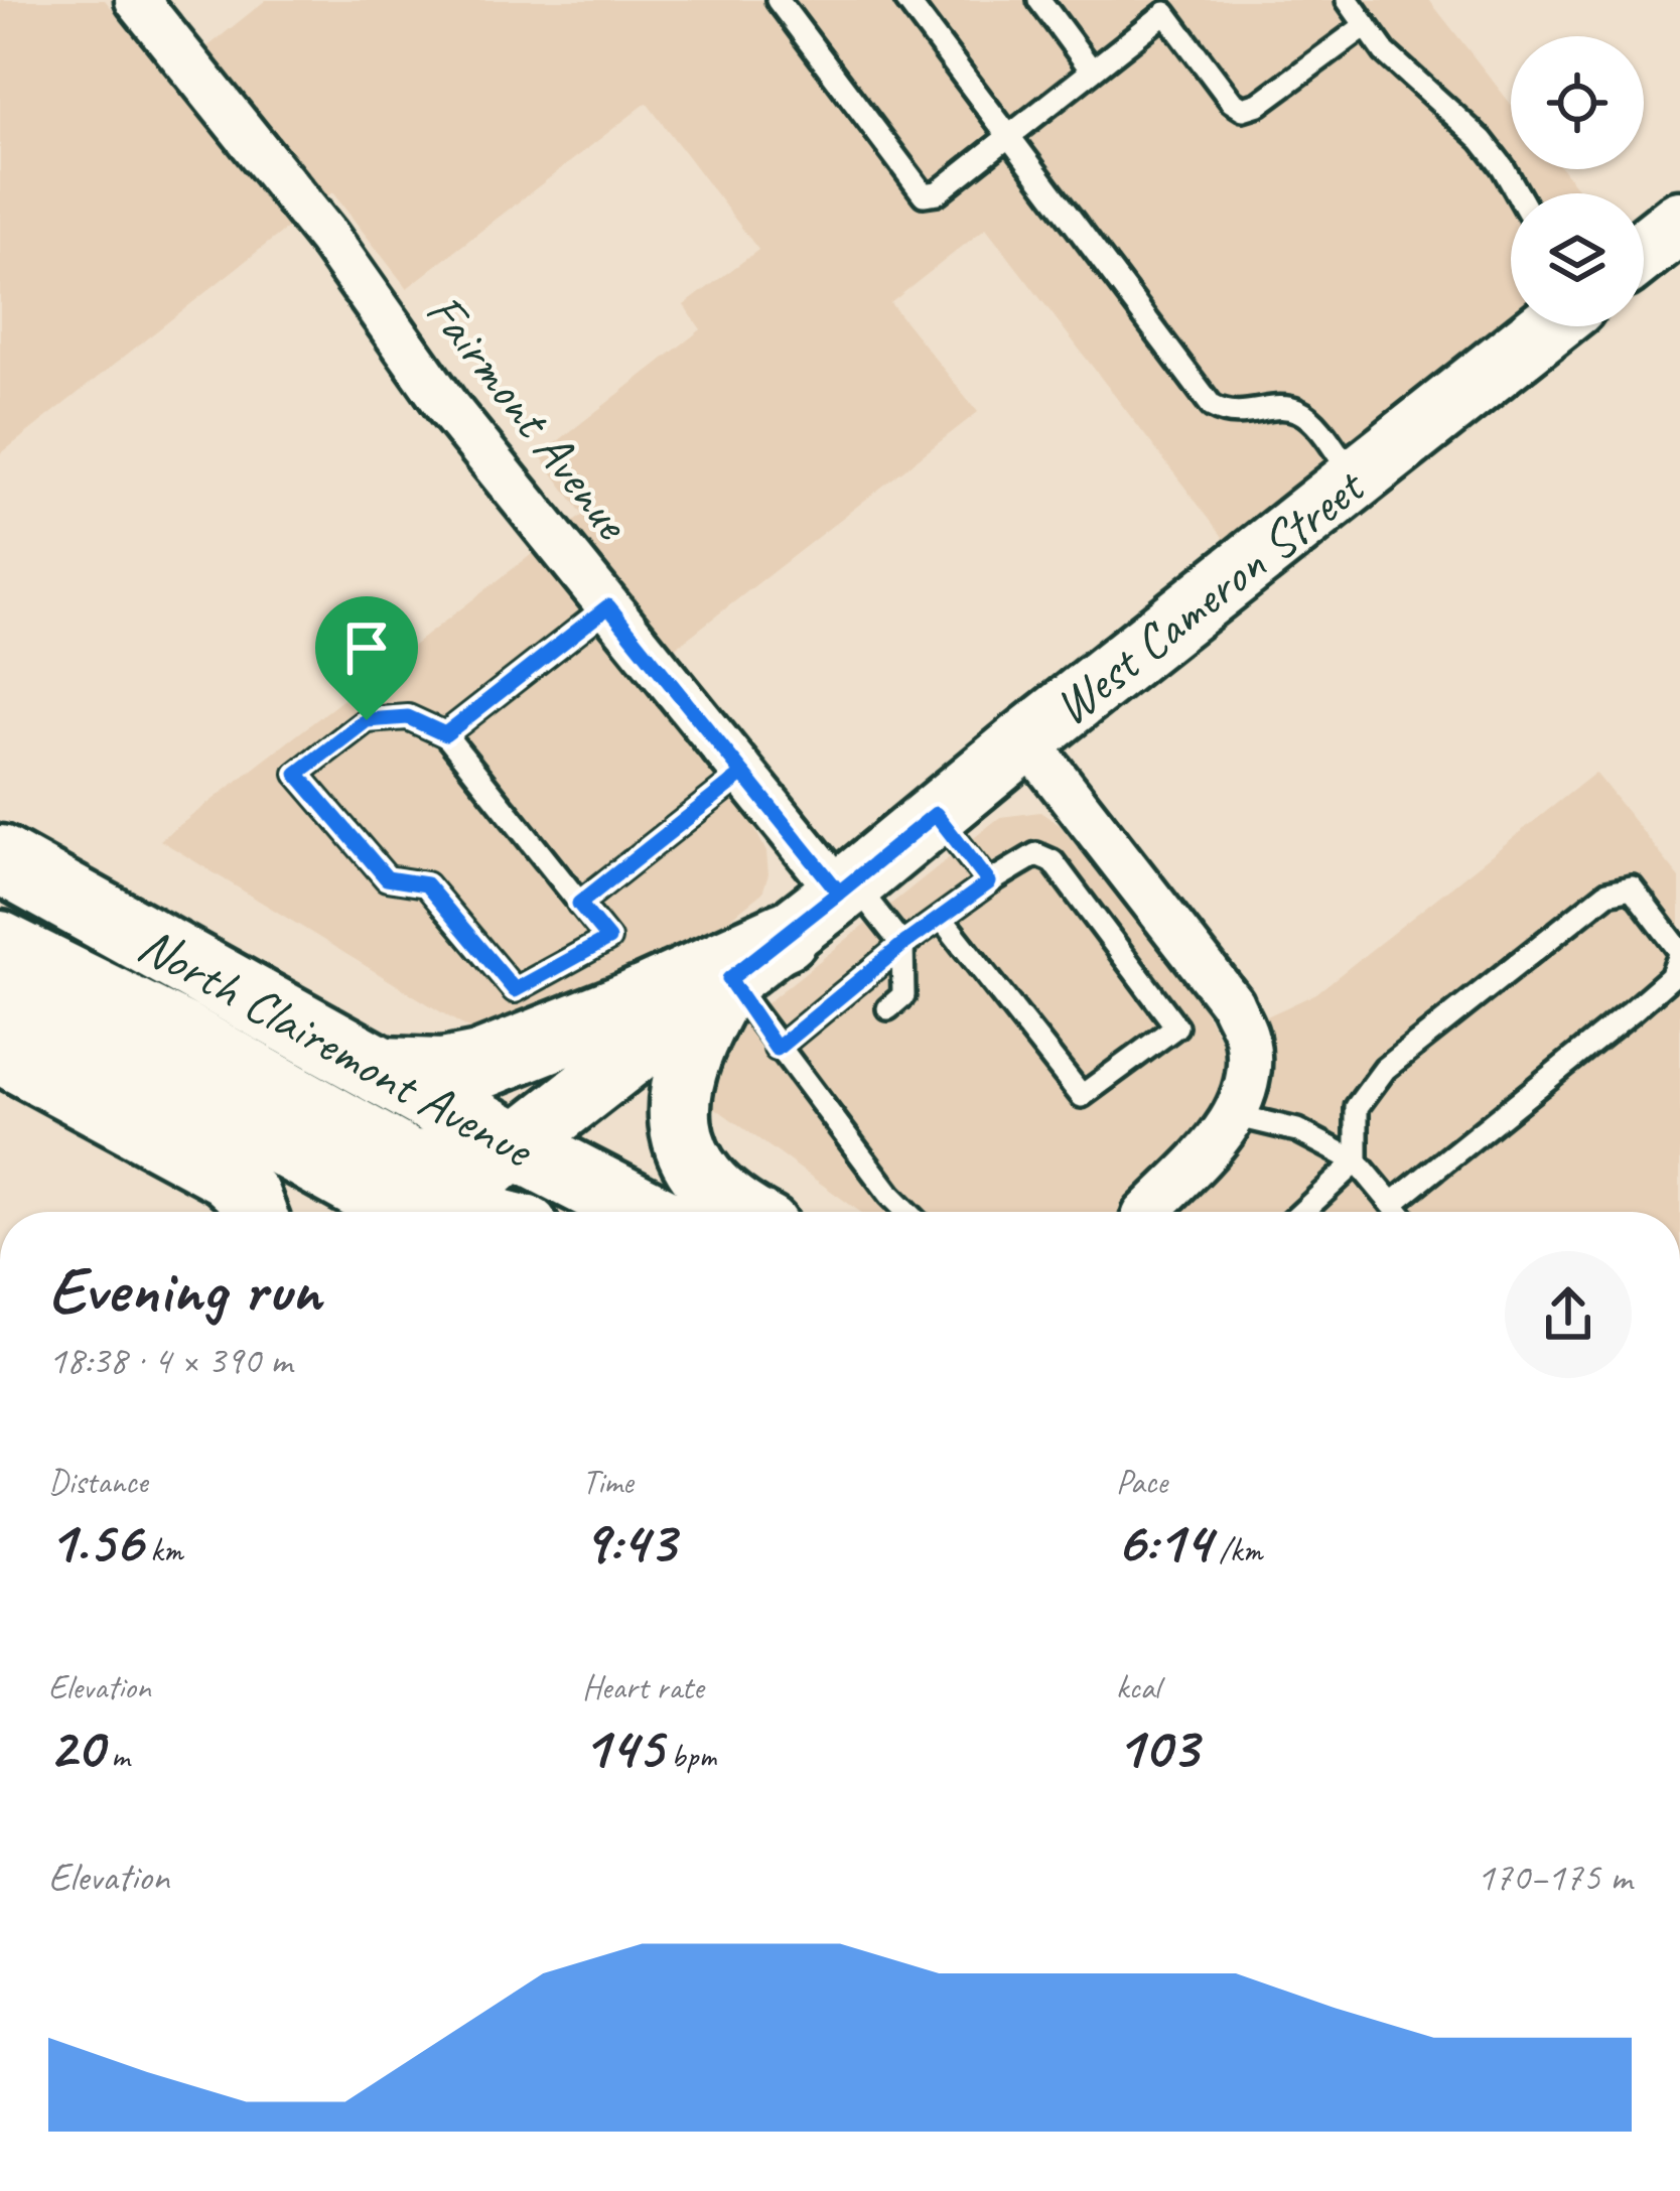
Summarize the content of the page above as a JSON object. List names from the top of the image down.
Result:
{
  "streets": {
    "main road": ["West Cameron Street", "North Clairemont Avenue"],
    "street": ["Fairmont Avenue"]
  },
  "crossings": [
    ["Fairmont Avenue", "West Cameron Street"],
    ["West Cameron Street", "North Clairemont Avenue"]
  ],
  "page": {
    "heading": ["Evening run", "18:38 · 4 × 390 m"],
    "stats": [
      ["Distance", "1.56 km"],
      ["Time", "9:43"],
      ["Pace", "6:14 /km"],
      ["Elevation", "20 m"],
      ["Heart rate", "145 bpm"],
      ["kcal", "103"]
    ],
    "chart": ["Elevation", "170–175 m"]
  }
}
